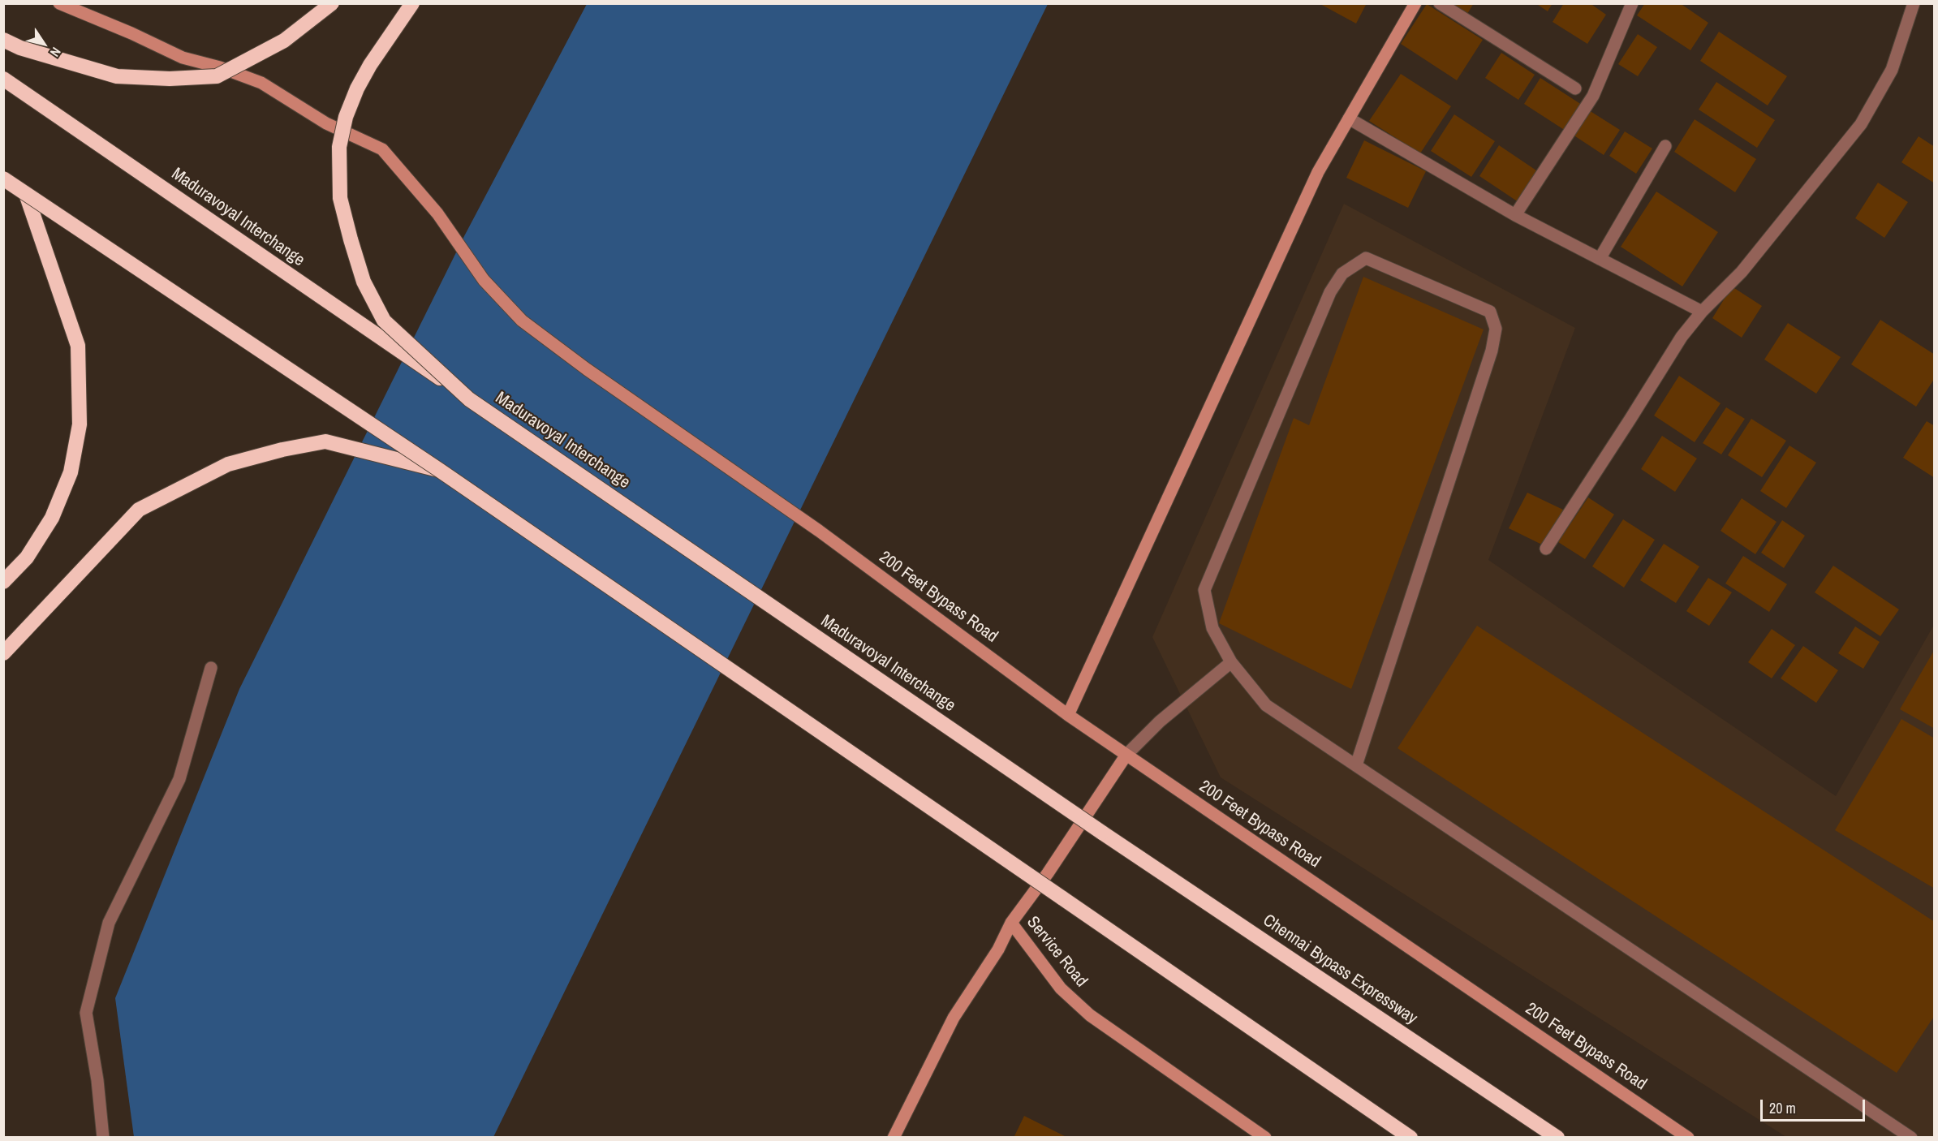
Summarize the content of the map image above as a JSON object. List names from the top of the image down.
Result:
{
  "streets": {
    "highway": ["Maduravoyal Interchange", "Chennai Bypass Expressway"],
    "street": ["200 Feet Bypass Road", "Service Road"]
  },
  "crossings": [
    ["Maduravoyal Interchange", "Chennai Bypass Expressway"],
    ["200 Feet Bypass Road", "Service Road"]
  ],
  "scale_bar": "20 m",
  "north": "bottom right"
}
